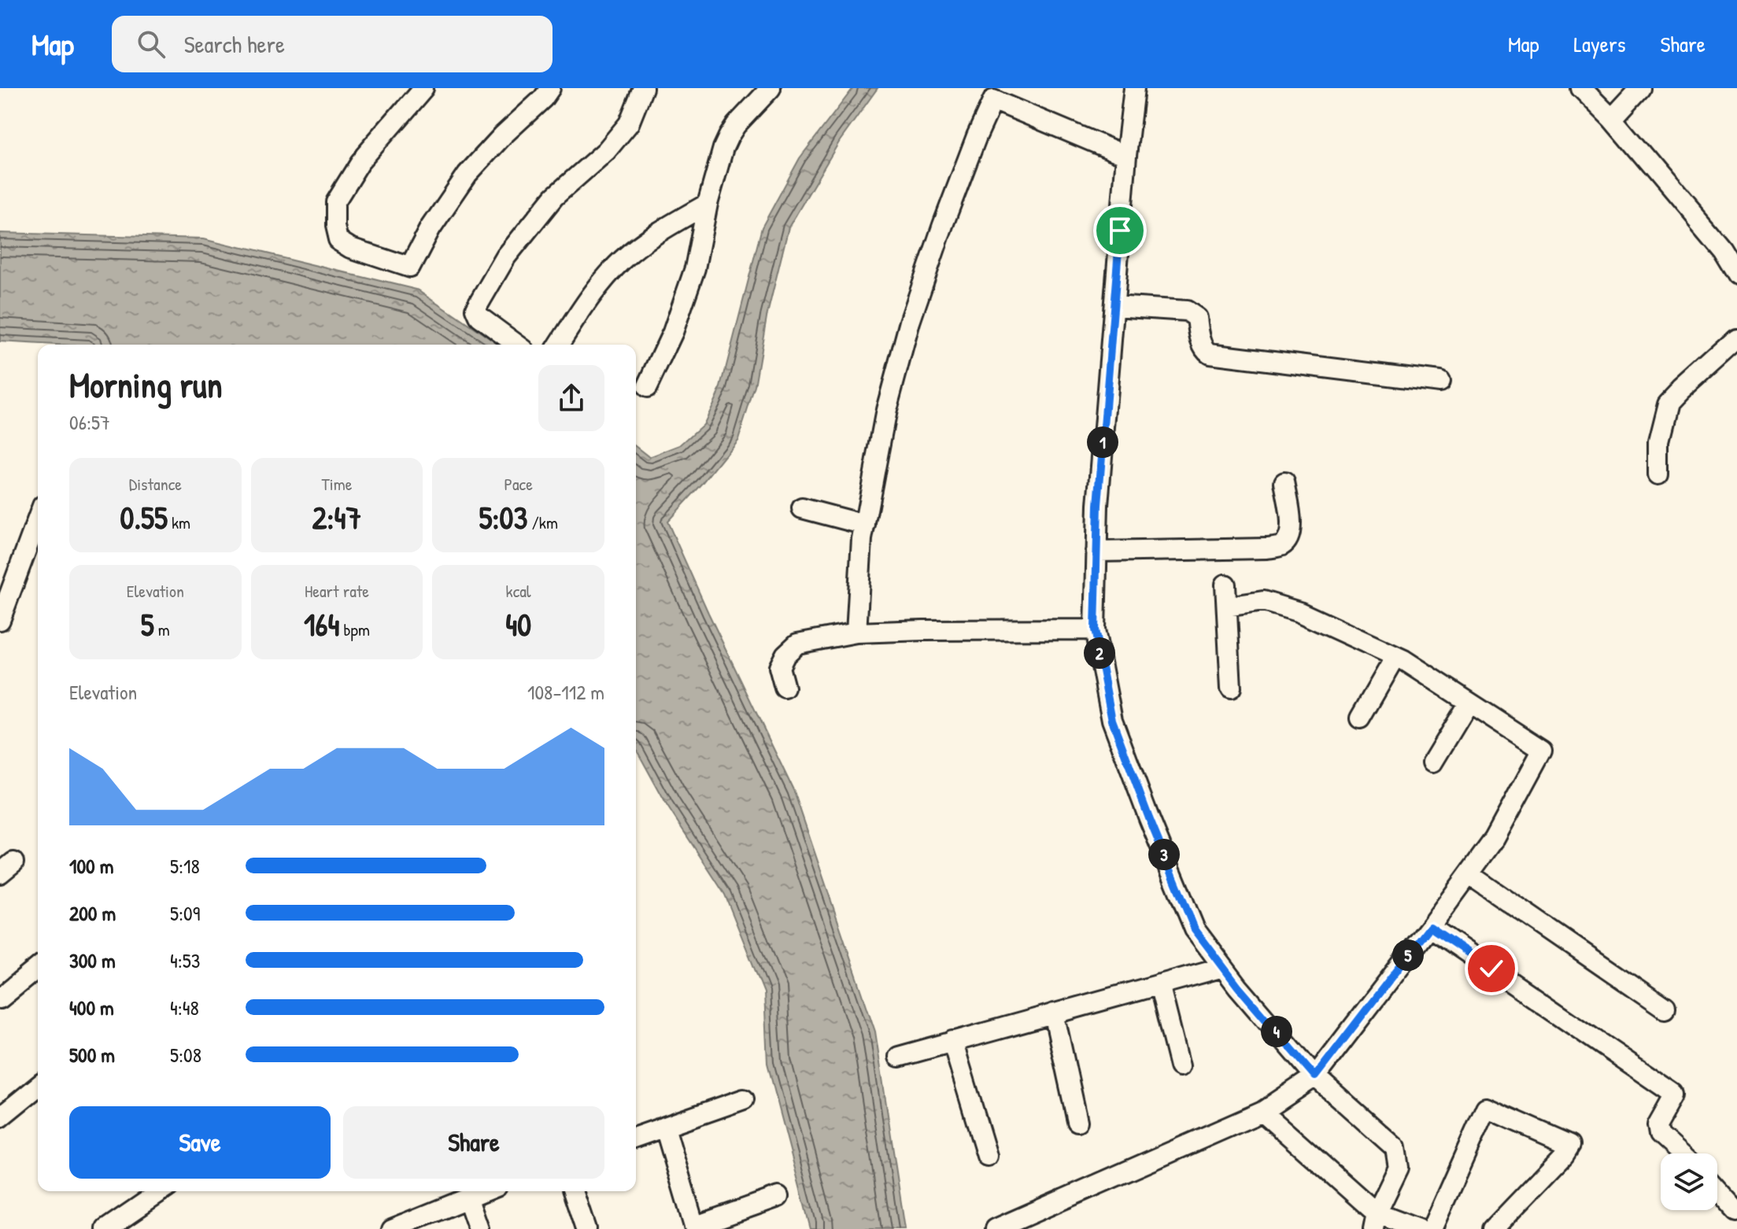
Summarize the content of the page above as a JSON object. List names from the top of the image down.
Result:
{
  "page": {
    "header": "Map",
    "search": "Search here",
    "nav": ["Map", "Layers", "Share"],
    "heading": ["Morning run", "06:57"],
    "pins": [
      "1",
      "2",
      "3",
      "5",
      "4"
    ],
    "stats": [
      ["Distance", "0.55 km"],
      ["Time", "2:47"],
      ["Pace", "5:03 /km"],
      ["Elevation", "5 m"],
      ["Heart rate", "164 bpm"],
      ["kcal", "40"]
    ],
    "chart": ["Elevation", "108–112 m"],
    "list": [
      {
        "name": "100 m",
        "note": "5:18"
      },
      {
        "name": "200 m",
        "note": "5:09"
      },
      {
        "name": "300 m",
        "note": "4:53"
      },
      {
        "name": "400 m",
        "note": "4:48"
      },
      {
        "name": "500 m",
        "note": "5:08"
      }
    ],
    "buttons": ["Save", "Share"]
  }
}
